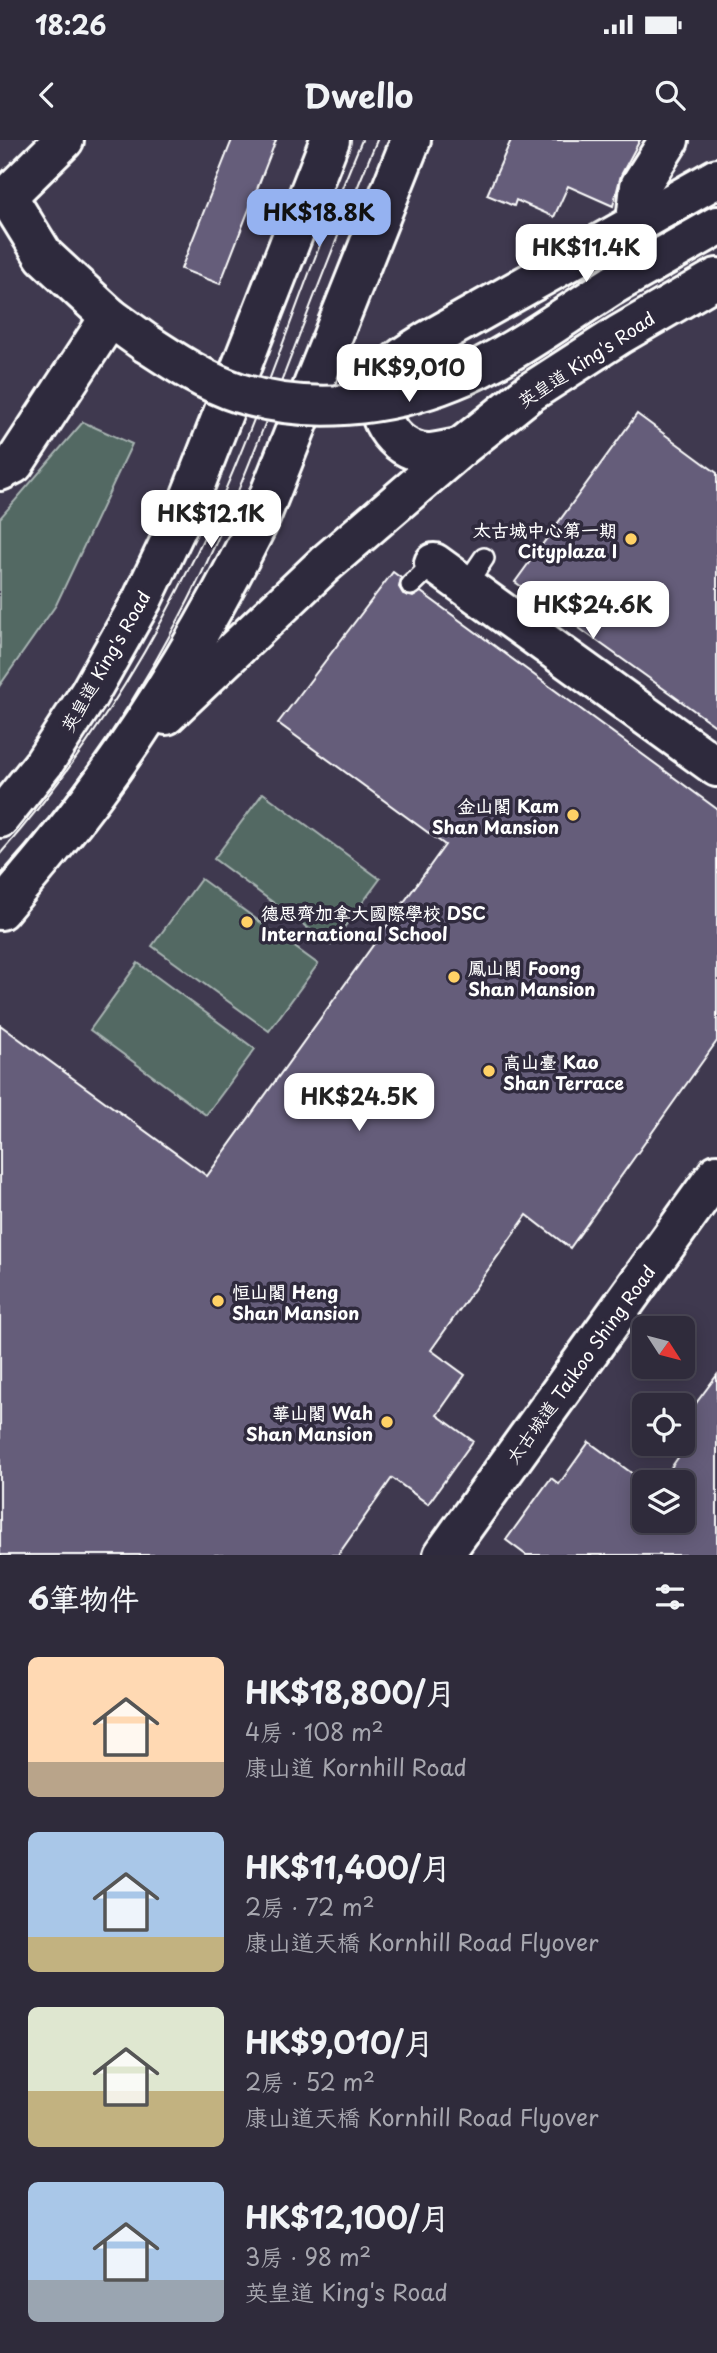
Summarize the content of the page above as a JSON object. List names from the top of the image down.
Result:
{
  "streets": {
    "street": ["英皇道 King's Road", "太古城道 Taikoo Shing Road"]
  },
  "places": [
    "太古城中心第一期 Cityplaza I",
    "金山閣 Kam Shan Mansion",
    "德思齊加拿大國際學校 DSC International School",
    "鳳山閣 Foong Shan Mansion",
    "高山臺 Kao Shan Terrace",
    "恒山閣 Heng Shan Mansion",
    "華山閣 Wah Shan Mansion"
  ],
  "north": "bottom right",
  "page": {
    "status": "18:26",
    "header": "Dwello",
    "price": [
      "HK$18.8K",
      "HK$11.4K",
      "HK$9,010",
      "HK$12.1K",
      "HK$24.6K",
      "HK$24.5K"
    ],
    "heading": "6筆物件",
    "list": [
      {
        "name": "HK$18,800/月",
        "note": "4房 · 108 m² · 康山道 Kornhill Road"
      },
      {
        "name": "HK$11,400/月",
        "note": "2房 · 72 m² · 康山道天橋 Kornhill Road Flyover"
      },
      {
        "name": "HK$9,010/月",
        "note": "2房 · 52 m² · 康山道天橋 Kornhill Road Flyover"
      },
      {
        "name": "HK$12,100/月",
        "note": "3房 · 98 m² · 英皇道 King's Road"
      }
    ]
  }
}
